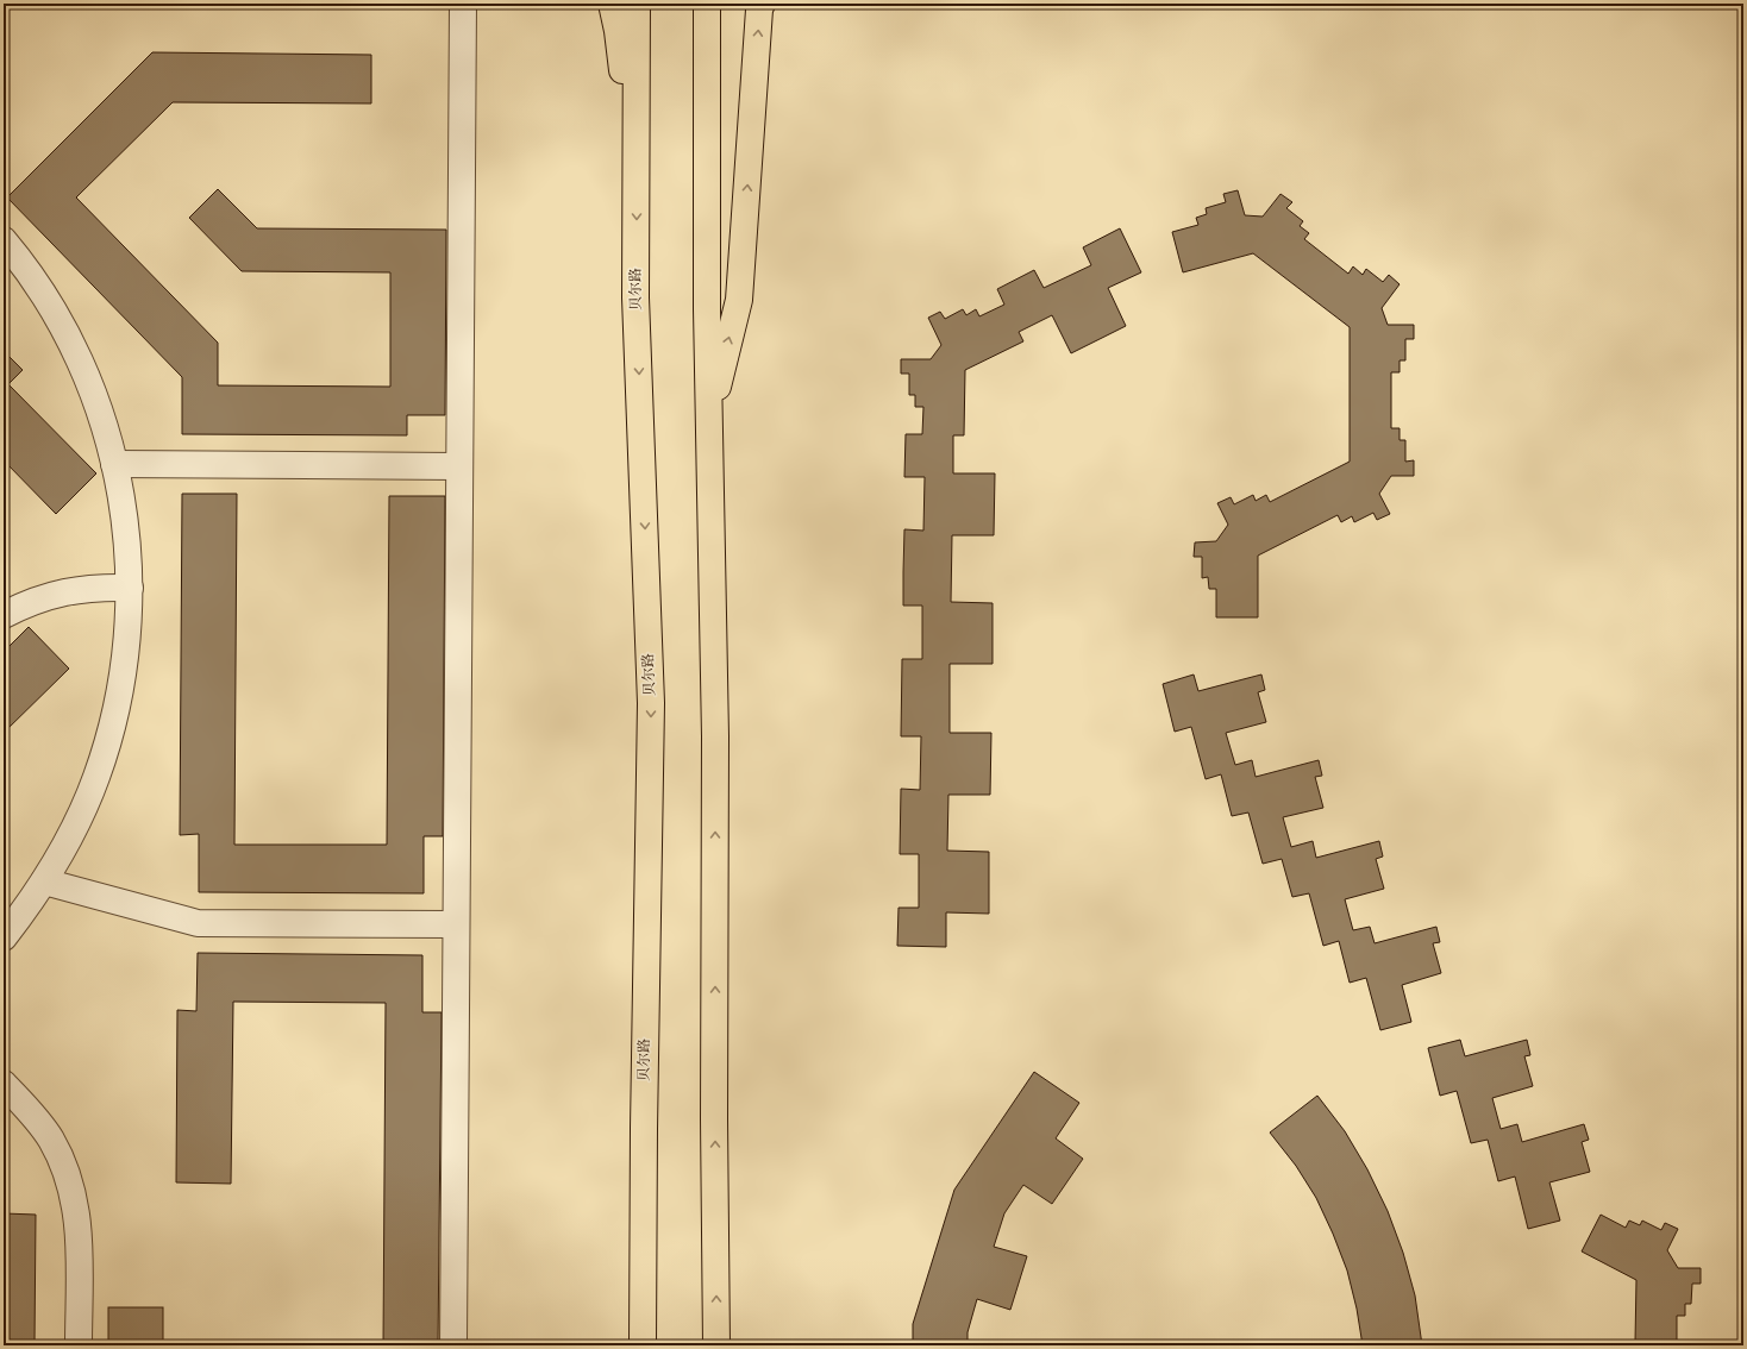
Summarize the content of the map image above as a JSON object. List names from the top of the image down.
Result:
{
  "streets": {
    "main road": ["贝尔路"]
  }
}
